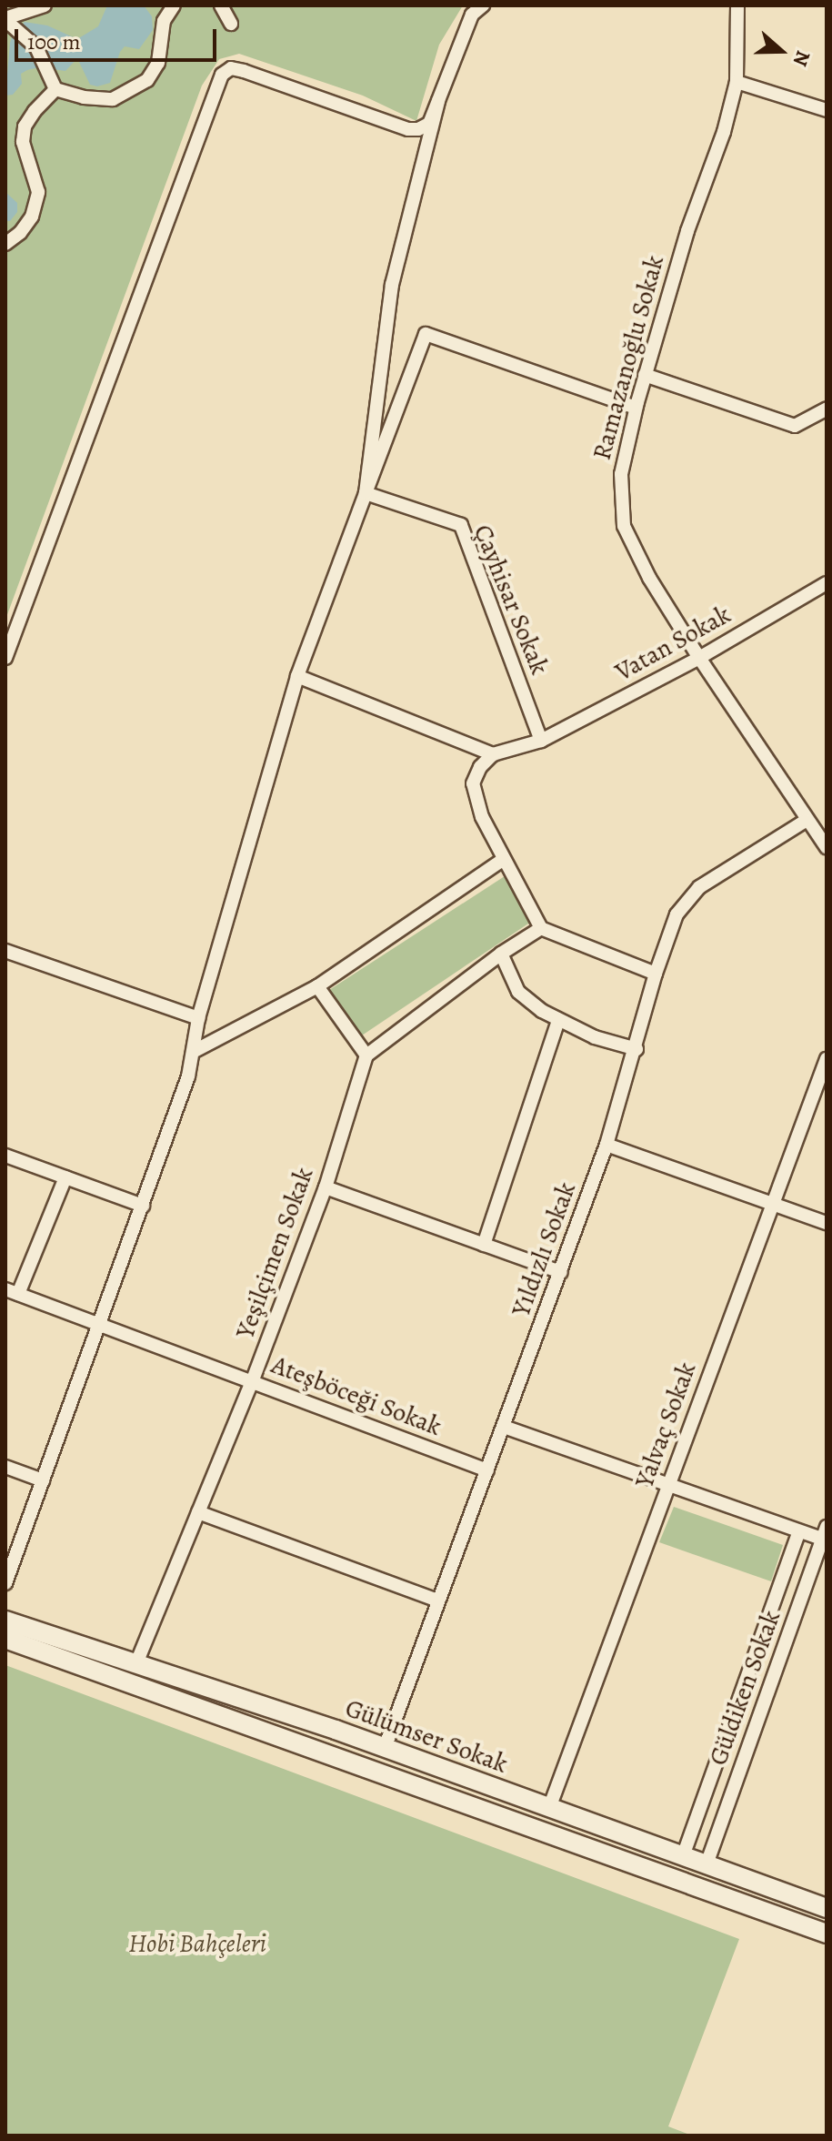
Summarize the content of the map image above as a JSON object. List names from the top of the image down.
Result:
{
  "streets": {
    "street": [
      "Ramazanoğlu Sokak",
      "Çayhisar Sokak",
      "Vatan Sokak",
      "Yıldızlı Sokak",
      "Yeşilçimen Sokak",
      "Ateşböceği Sokak",
      "Yalvaç Sokak",
      "Güldiken Sokak",
      "Gülümser Sokak"
    ]
  },
  "crossings": [
    ["Ramazanoğlu Sokak", "Vatan Sokak"],
    ["Ramazanoğlu Sokak", "Yıldızlı Sokak"],
    ["Çayhisar Sokak", "Vatan Sokak"],
    ["Yıldızlı Sokak", "Ateşböceği Sokak"],
    ["Yıldızlı Sokak", "Gülümser Sokak"],
    ["Yeşilçimen Sokak", "Ateşböceği Sokak"],
    ["Yeşilçimen Sokak", "Gülümser Sokak"],
    ["Yalvaç Sokak", "Gülümser Sokak"],
    ["Güldiken Sokak", "Gülümser Sokak"]
  ],
  "parks": ["Hobi Bahçeleri"],
  "scale_bar": "100 m",
  "north": "right"
}
